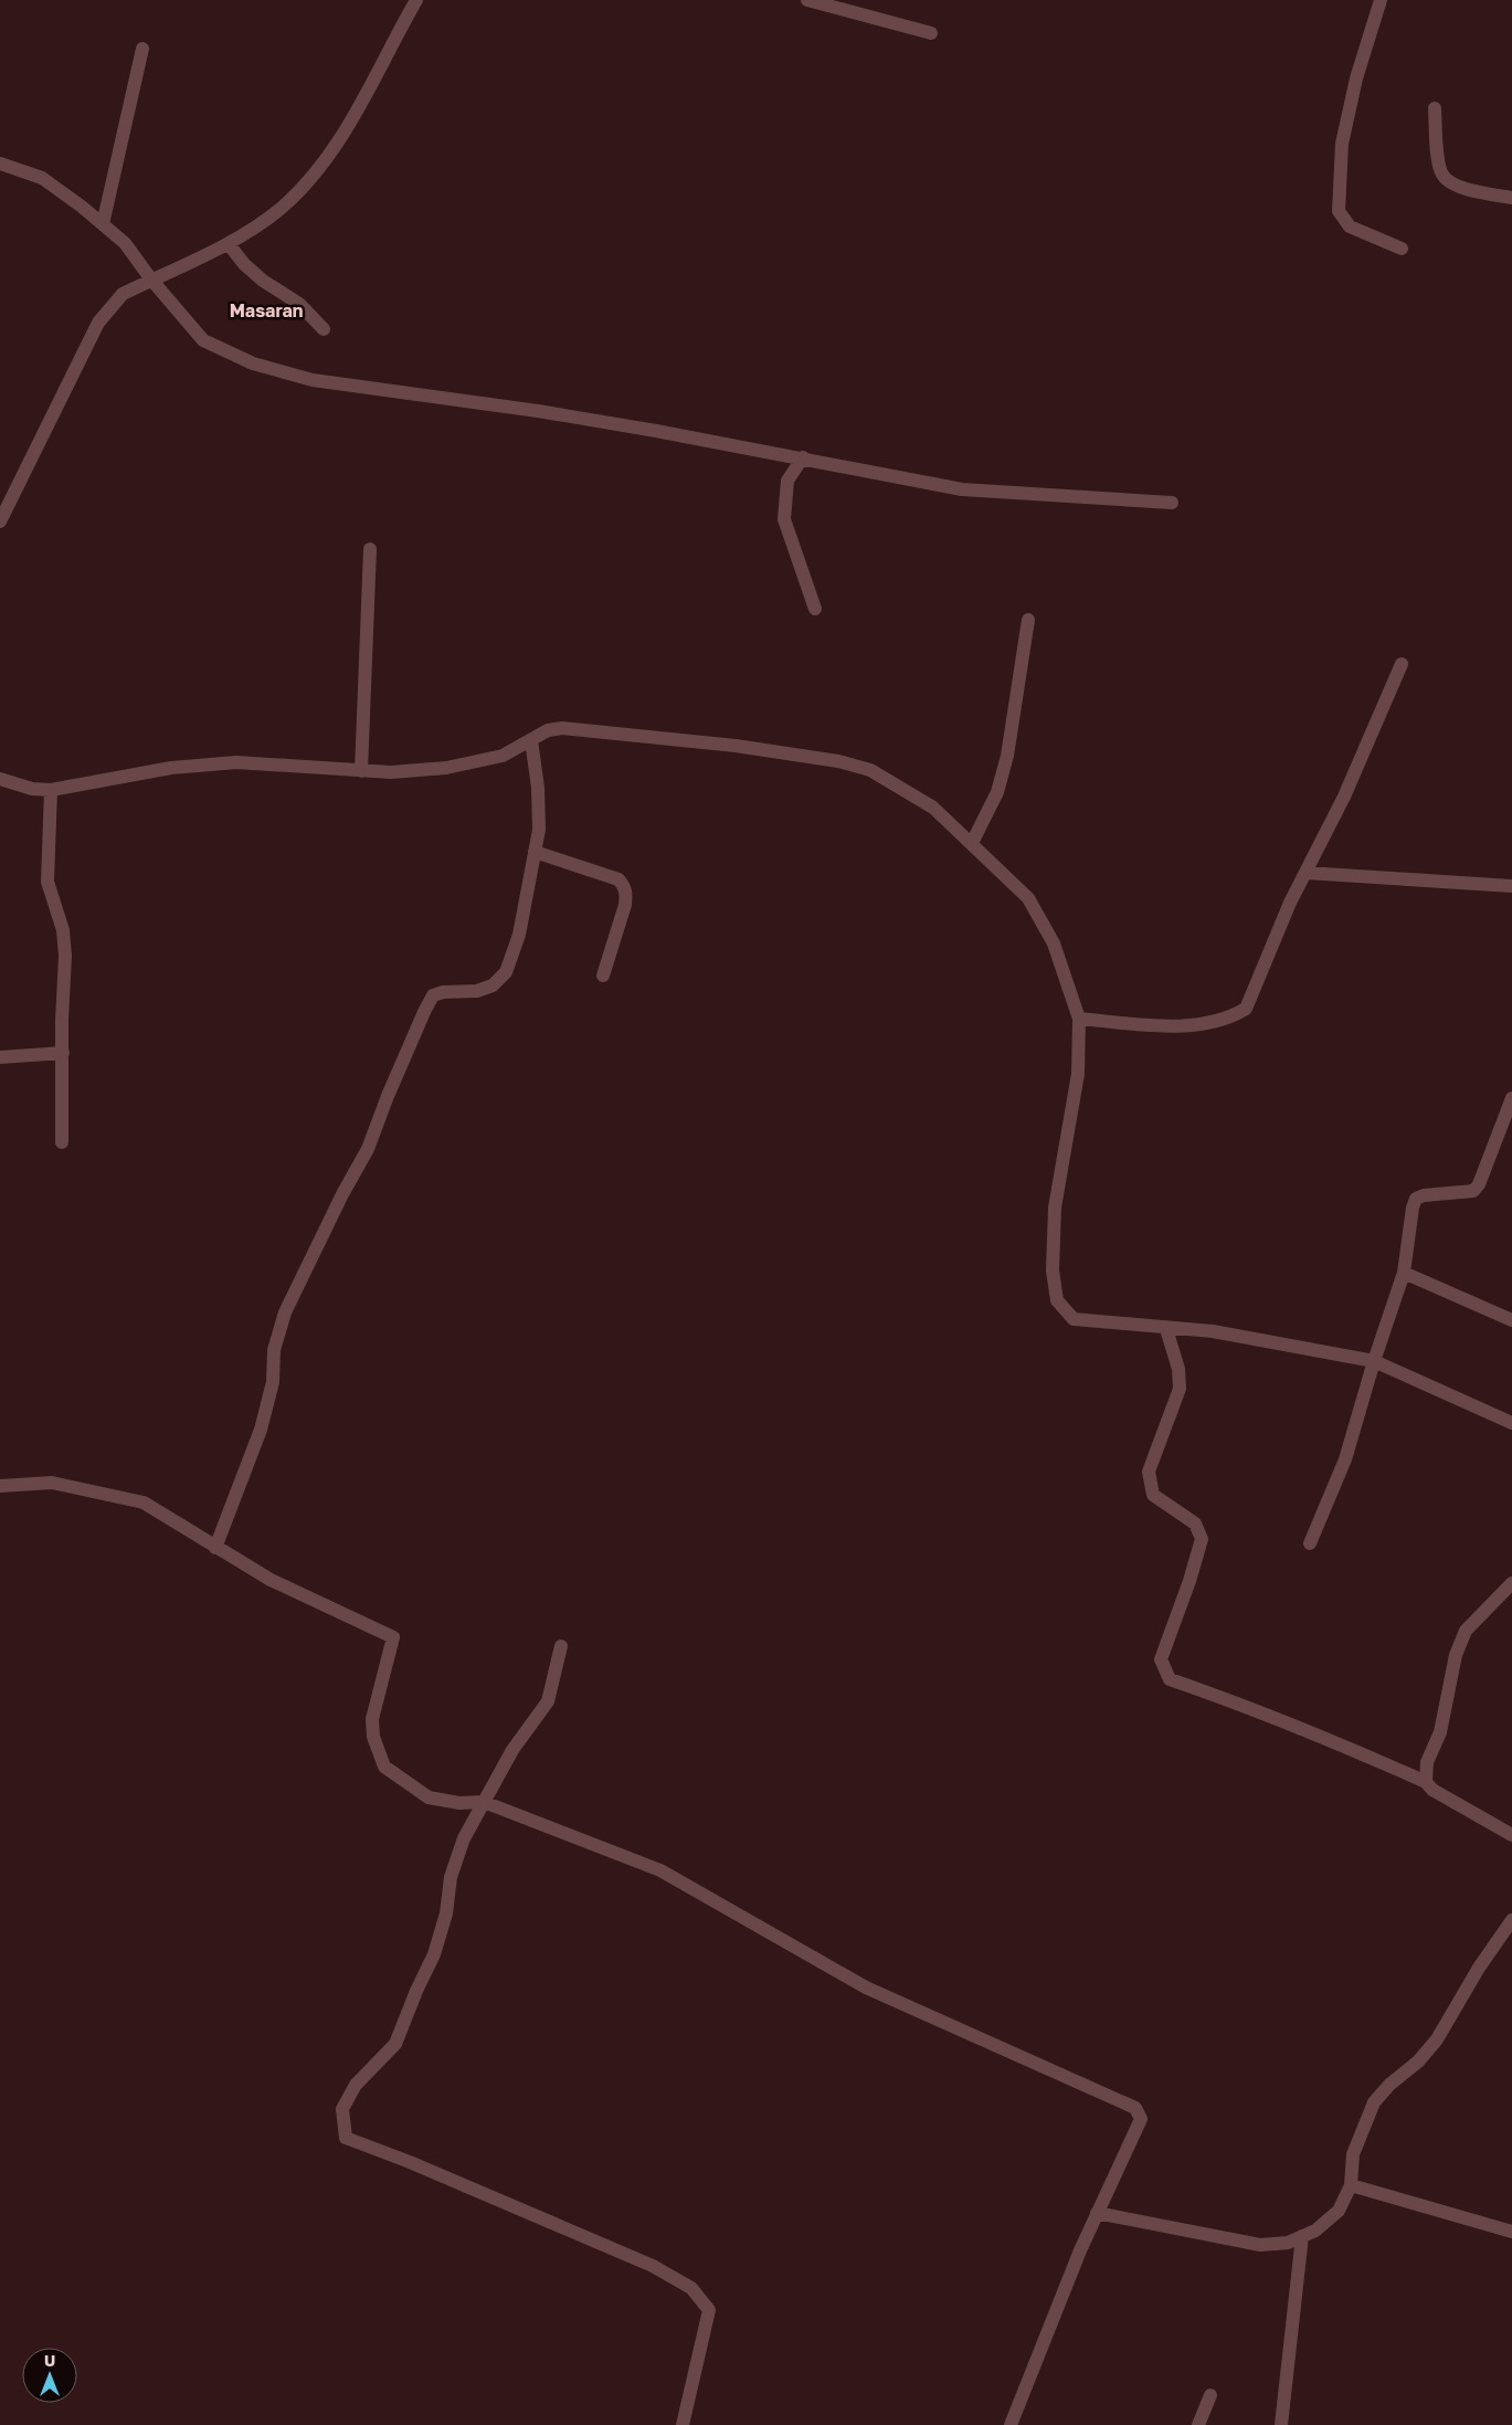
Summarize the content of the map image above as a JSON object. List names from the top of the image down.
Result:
{
  "districts": ["Masaran"],
  "north": "top"
}
